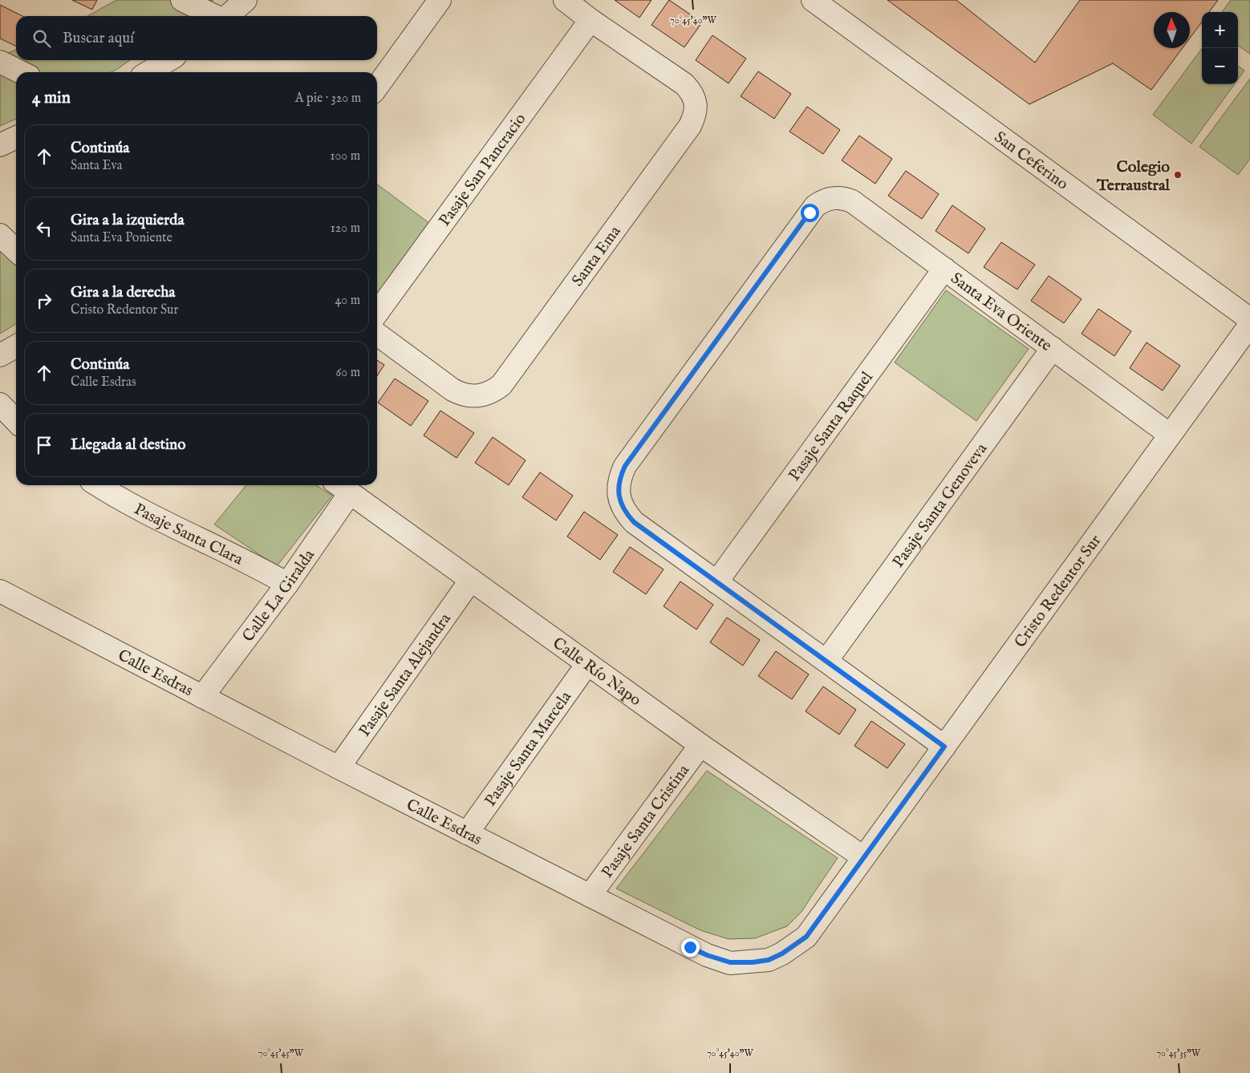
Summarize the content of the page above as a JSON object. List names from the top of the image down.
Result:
{
  "streets": {
    "street": [
      "San Ceferino",
      "Pasaje San Pancracio",
      "Santa Ema",
      "Santa Eva Oriente",
      "Pasaje Santa Raquel",
      "Pasaje Santa Genoveva",
      "Pasaje Santa Clara",
      "Cristo Redentor Sur",
      "Calle La Giralda",
      "Calle Río Napo",
      "Calle Esdras",
      "Pasaje Santa Alejandra",
      "Pasaje Santa Marcela",
      "Pasaje Santa Cristina"
    ]
  },
  "crossings": [
    ["Pasaje San Pancracio", "Santa Ema"],
    ["Santa Eva Oriente", "Pasaje Santa Raquel"],
    ["Santa Eva Oriente", "Pasaje Santa Genoveva"],
    ["Santa Eva Oriente", "Cristo Redentor Sur"],
    ["Pasaje Santa Clara", "Calle La Giralda"],
    ["Cristo Redentor Sur", "Calle Río Napo"],
    ["Cristo Redentor Sur", "Calle Esdras"],
    ["Calle La Giralda", "Calle Río Napo"],
    ["Calle La Giralda", "Calle Esdras"],
    ["Calle Río Napo", "Calle Esdras"],
    ["Calle Río Napo", "Pasaje Santa Alejandra"],
    ["Calle Río Napo", "Pasaje Santa Marcela"],
    ["Calle Río Napo", "Pasaje Santa Cristina"],
    ["Calle Esdras", "Pasaje Santa Alejandra"],
    ["Calle Esdras", "Pasaje Santa Marcela"],
    ["Calle Esdras", "Pasaje Santa Cristina"]
  ],
  "places": ["Colegio Terraustral"],
  "north": "top",
  "page": {
    "map_buttons": ["+", "−"],
    "search": "Buscar aquí",
    "heading": ["4 min", "A pie · 320 m"],
    "list": [
      ["Continúa", "Santa Eva", "100 m"],
      ["Gira a la izquierda", "Santa Eva Poniente", "120 m"],
      ["Gira a la derecha", "Cristo Redentor Sur", "40 m"],
      ["Continúa", "Calle Esdras", "60 m"],
      "Llegada al destino"
    ]
  },
  "coordinates": ["70°45'40\"W", "70°45'45\"W", "70°45'35\"W"]
}
